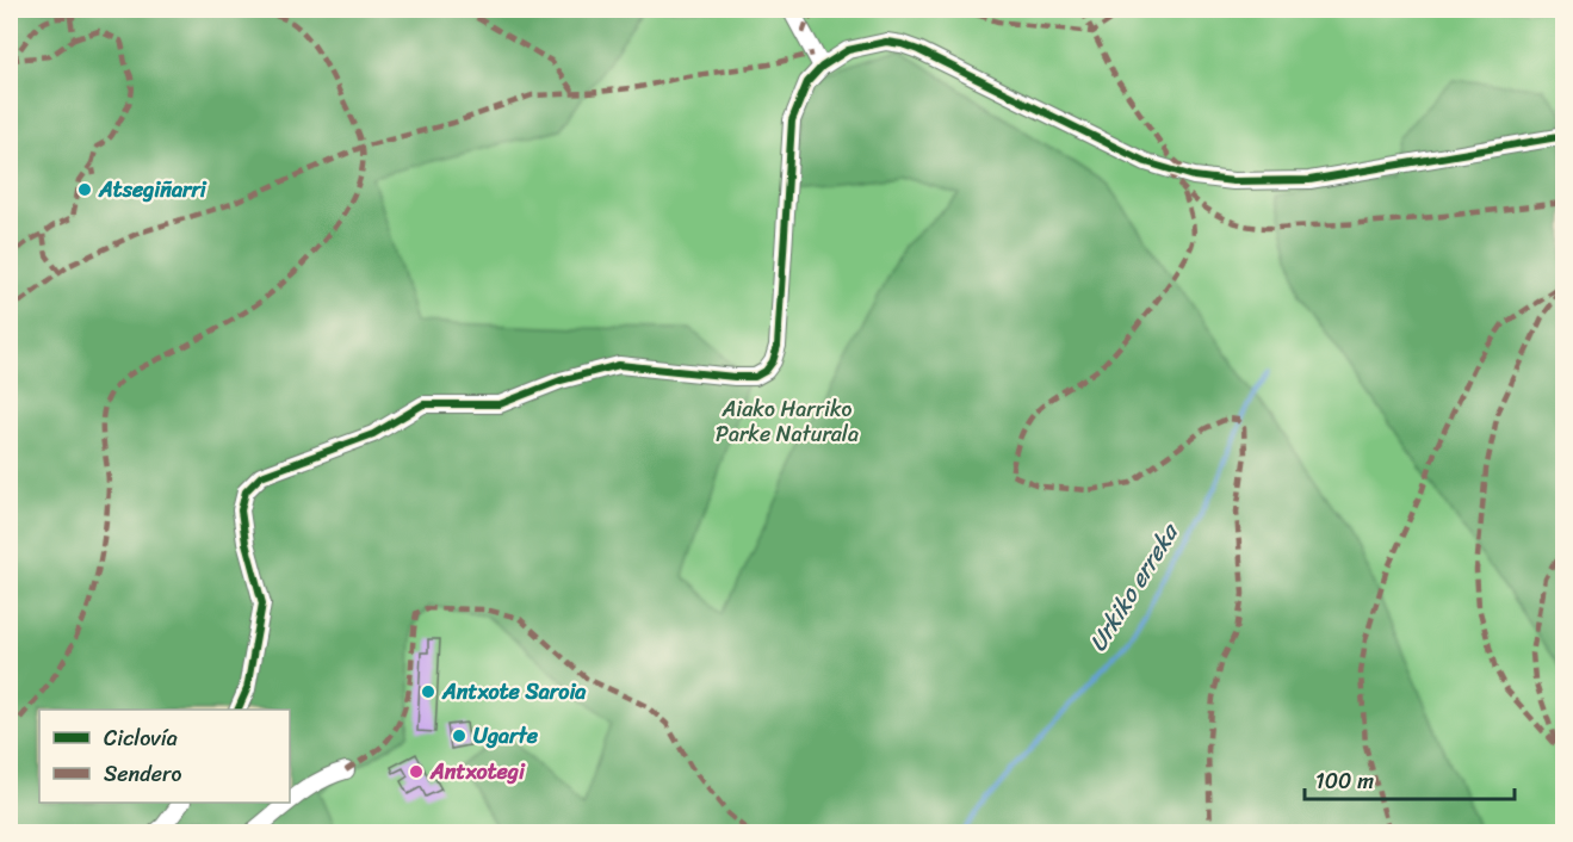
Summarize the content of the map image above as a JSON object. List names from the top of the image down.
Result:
{
  "water": ["Urkiko erreka"],
  "parks": ["Aiako Harriko Parke Naturala"],
  "places": [
    "Atsegiñarri",
    "Antxote Saroia",
    "Ugarte",
    "Antxotegi"
  ],
  "legend": ["Ciclovía", "Sendero"],
  "scale_bar": "100 m"
}
